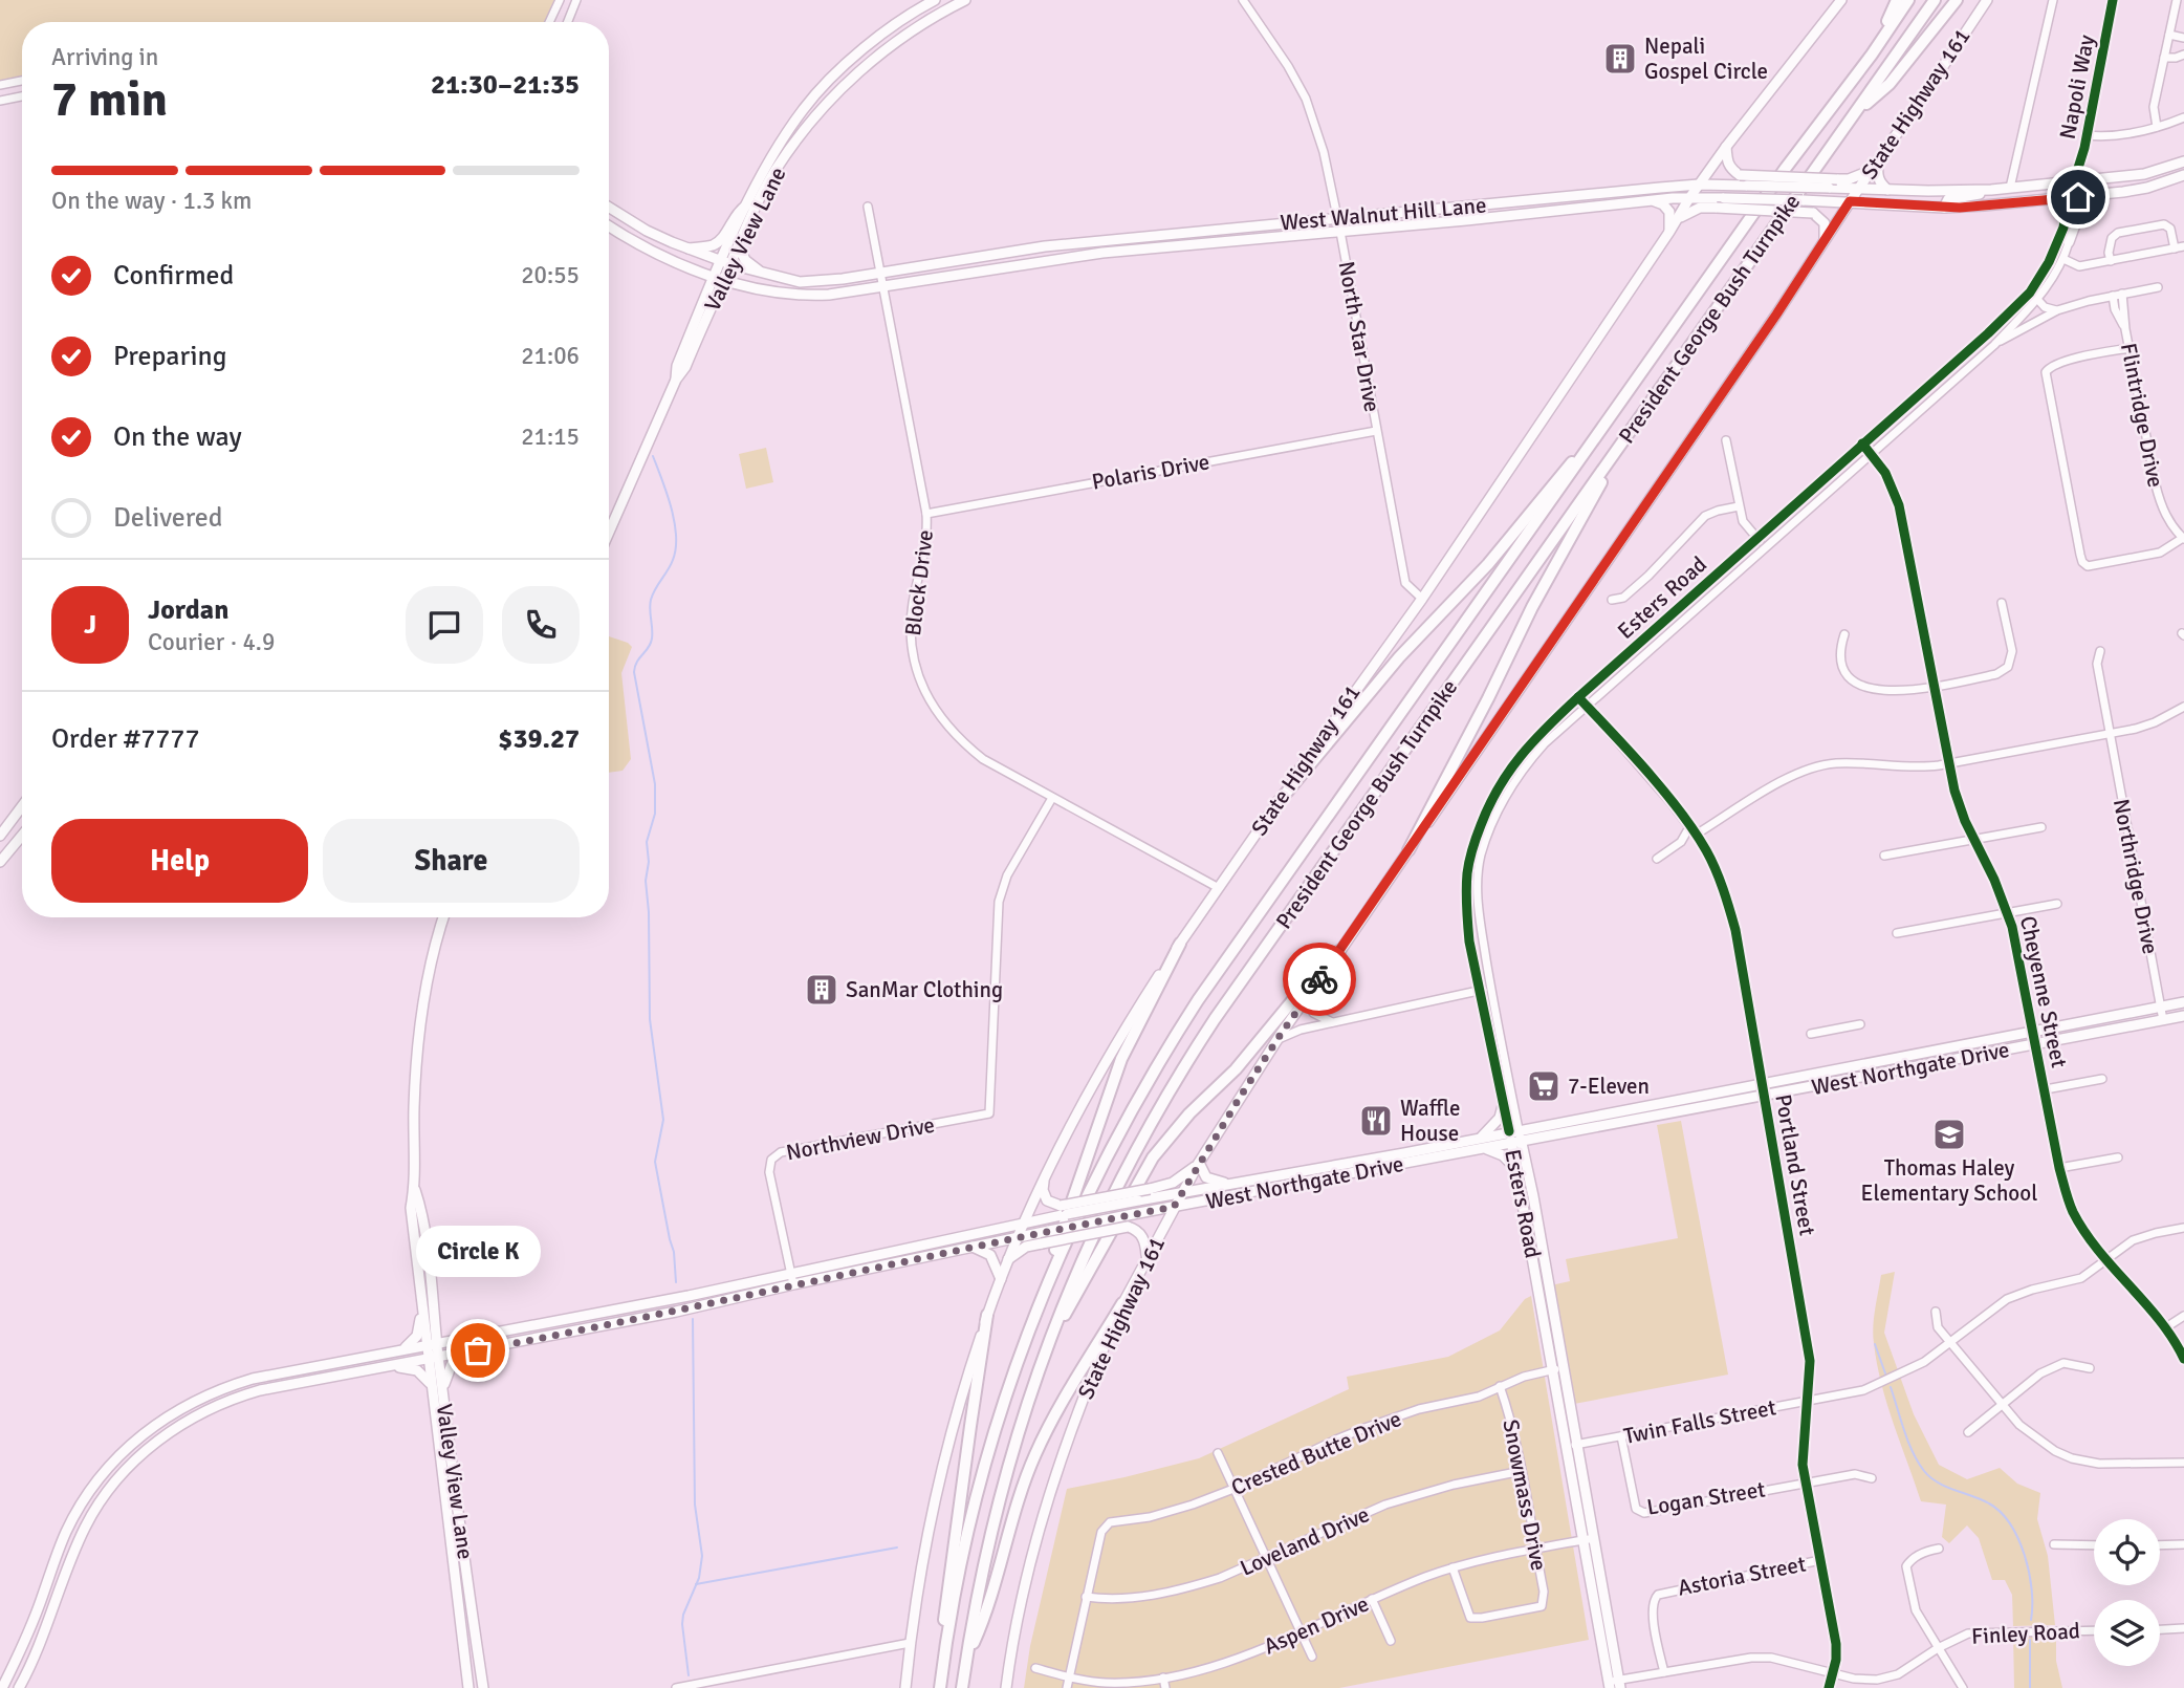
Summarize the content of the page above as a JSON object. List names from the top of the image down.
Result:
{
  "streets": {
    "highway": ["President George Bush Turnpike"],
    "main road": [
      "State Highway 161",
      "West Walnut Hill Lane",
      "Valley View Lane",
      "Esters Road",
      "West Northgate Drive"
    ],
    "street": [
      "Napoli Way",
      "North Star Drive",
      "Flintridge Drive",
      "Polaris Drive",
      "Block Drive",
      "Northridge Drive",
      "Cheyenne Street",
      "Northview Drive",
      "Portland Street",
      "Twin Falls Street",
      "Crested Butte Drive",
      "Snowmass Drive",
      "Logan Street",
      "Loveland Drive",
      "Astoria Street",
      "Aspen Drive",
      "Finley Road"
    ]
  },
  "crossings": [
    ["Napoli Way", "West Walnut Hill Lane"],
    ["Napoli Way", "Esters Road"],
    ["State Highway 161", "West Walnut Hill Lane"],
    ["State Highway 161", "North Star Drive"],
    ["State Highway 161", "Block Drive"],
    ["State Highway 161", "West Northgate Drive"],
    ["West Walnut Hill Lane", "Valley View Lane"],
    ["West Walnut Hill Lane", "North Star Drive"],
    ["West Walnut Hill Lane", "Block Drive"],
    ["West Walnut Hill Lane", "Esters Road"],
    ["Valley View Lane", "West Northgate Drive"],
    ["North Star Drive", "Polaris Drive"],
    ["Polaris Drive", "Block Drive"],
    ["Block Drive", "Northview Drive"],
    ["Esters Road", "Cheyenne Street"],
    ["Esters Road", "West Northgate Drive"],
    ["Esters Road", "Portland Street"],
    ["Esters Road", "Twin Falls Street"],
    ["Esters Road", "Crested Butte Drive"],
    ["Esters Road", "Aspen Drive"],
    ["Esters Road", "Finley Road"],
    ["Northridge Drive", "West Northgate Drive"],
    ["Cheyenne Street", "West Northgate Drive"],
    ["Cheyenne Street", "Twin Falls Street"],
    ["West Northgate Drive", "Northview Drive"],
    ["West Northgate Drive", "Portland Street"],
    ["Portland Street", "Twin Falls Street"],
    ["Portland Street", "Logan Street"],
    ["Portland Street", "Astoria Street"],
    ["Portland Street", "Finley Road"],
    ["Twin Falls Street", "Logan Street"],
    ["Crested Butte Drive", "Snowmass Drive"],
    ["Crested Butte Drive", "Loveland Drive"],
    ["Snowmass Drive", "Loveland Drive"],
    ["Snowmass Drive", "Aspen Drive"],
    ["Astoria Street", "Finley Road"]
  ],
  "places": {
    "building": ["Nepali Gospel Circle", "SanMar Clothing"],
    "supermarket": ["7-Eleven"],
    "restaurant": ["Waffle House"],
    "school or university": ["Thomas Haley Elementary School"],
    "other": ["Circle K"]
  },
  "page": {
    "heading": ["7 min", "Arriving in", "21:30–21:35"],
    "panel": [
      "Jordan",
      "Courier · 4.9",
      "Order #7777",
      "$39.27"
    ],
    "bar": "On the way · 1.3 km",
    "list": [
      ["Confirmed", "20:55"],
      ["Preparing", "21:06"],
      ["On the way", "21:15"],
      "Delivered"
    ],
    "round": "J",
    "buttons": ["Help", "Share"],
    "bubble": "Circle K"
  }
}
